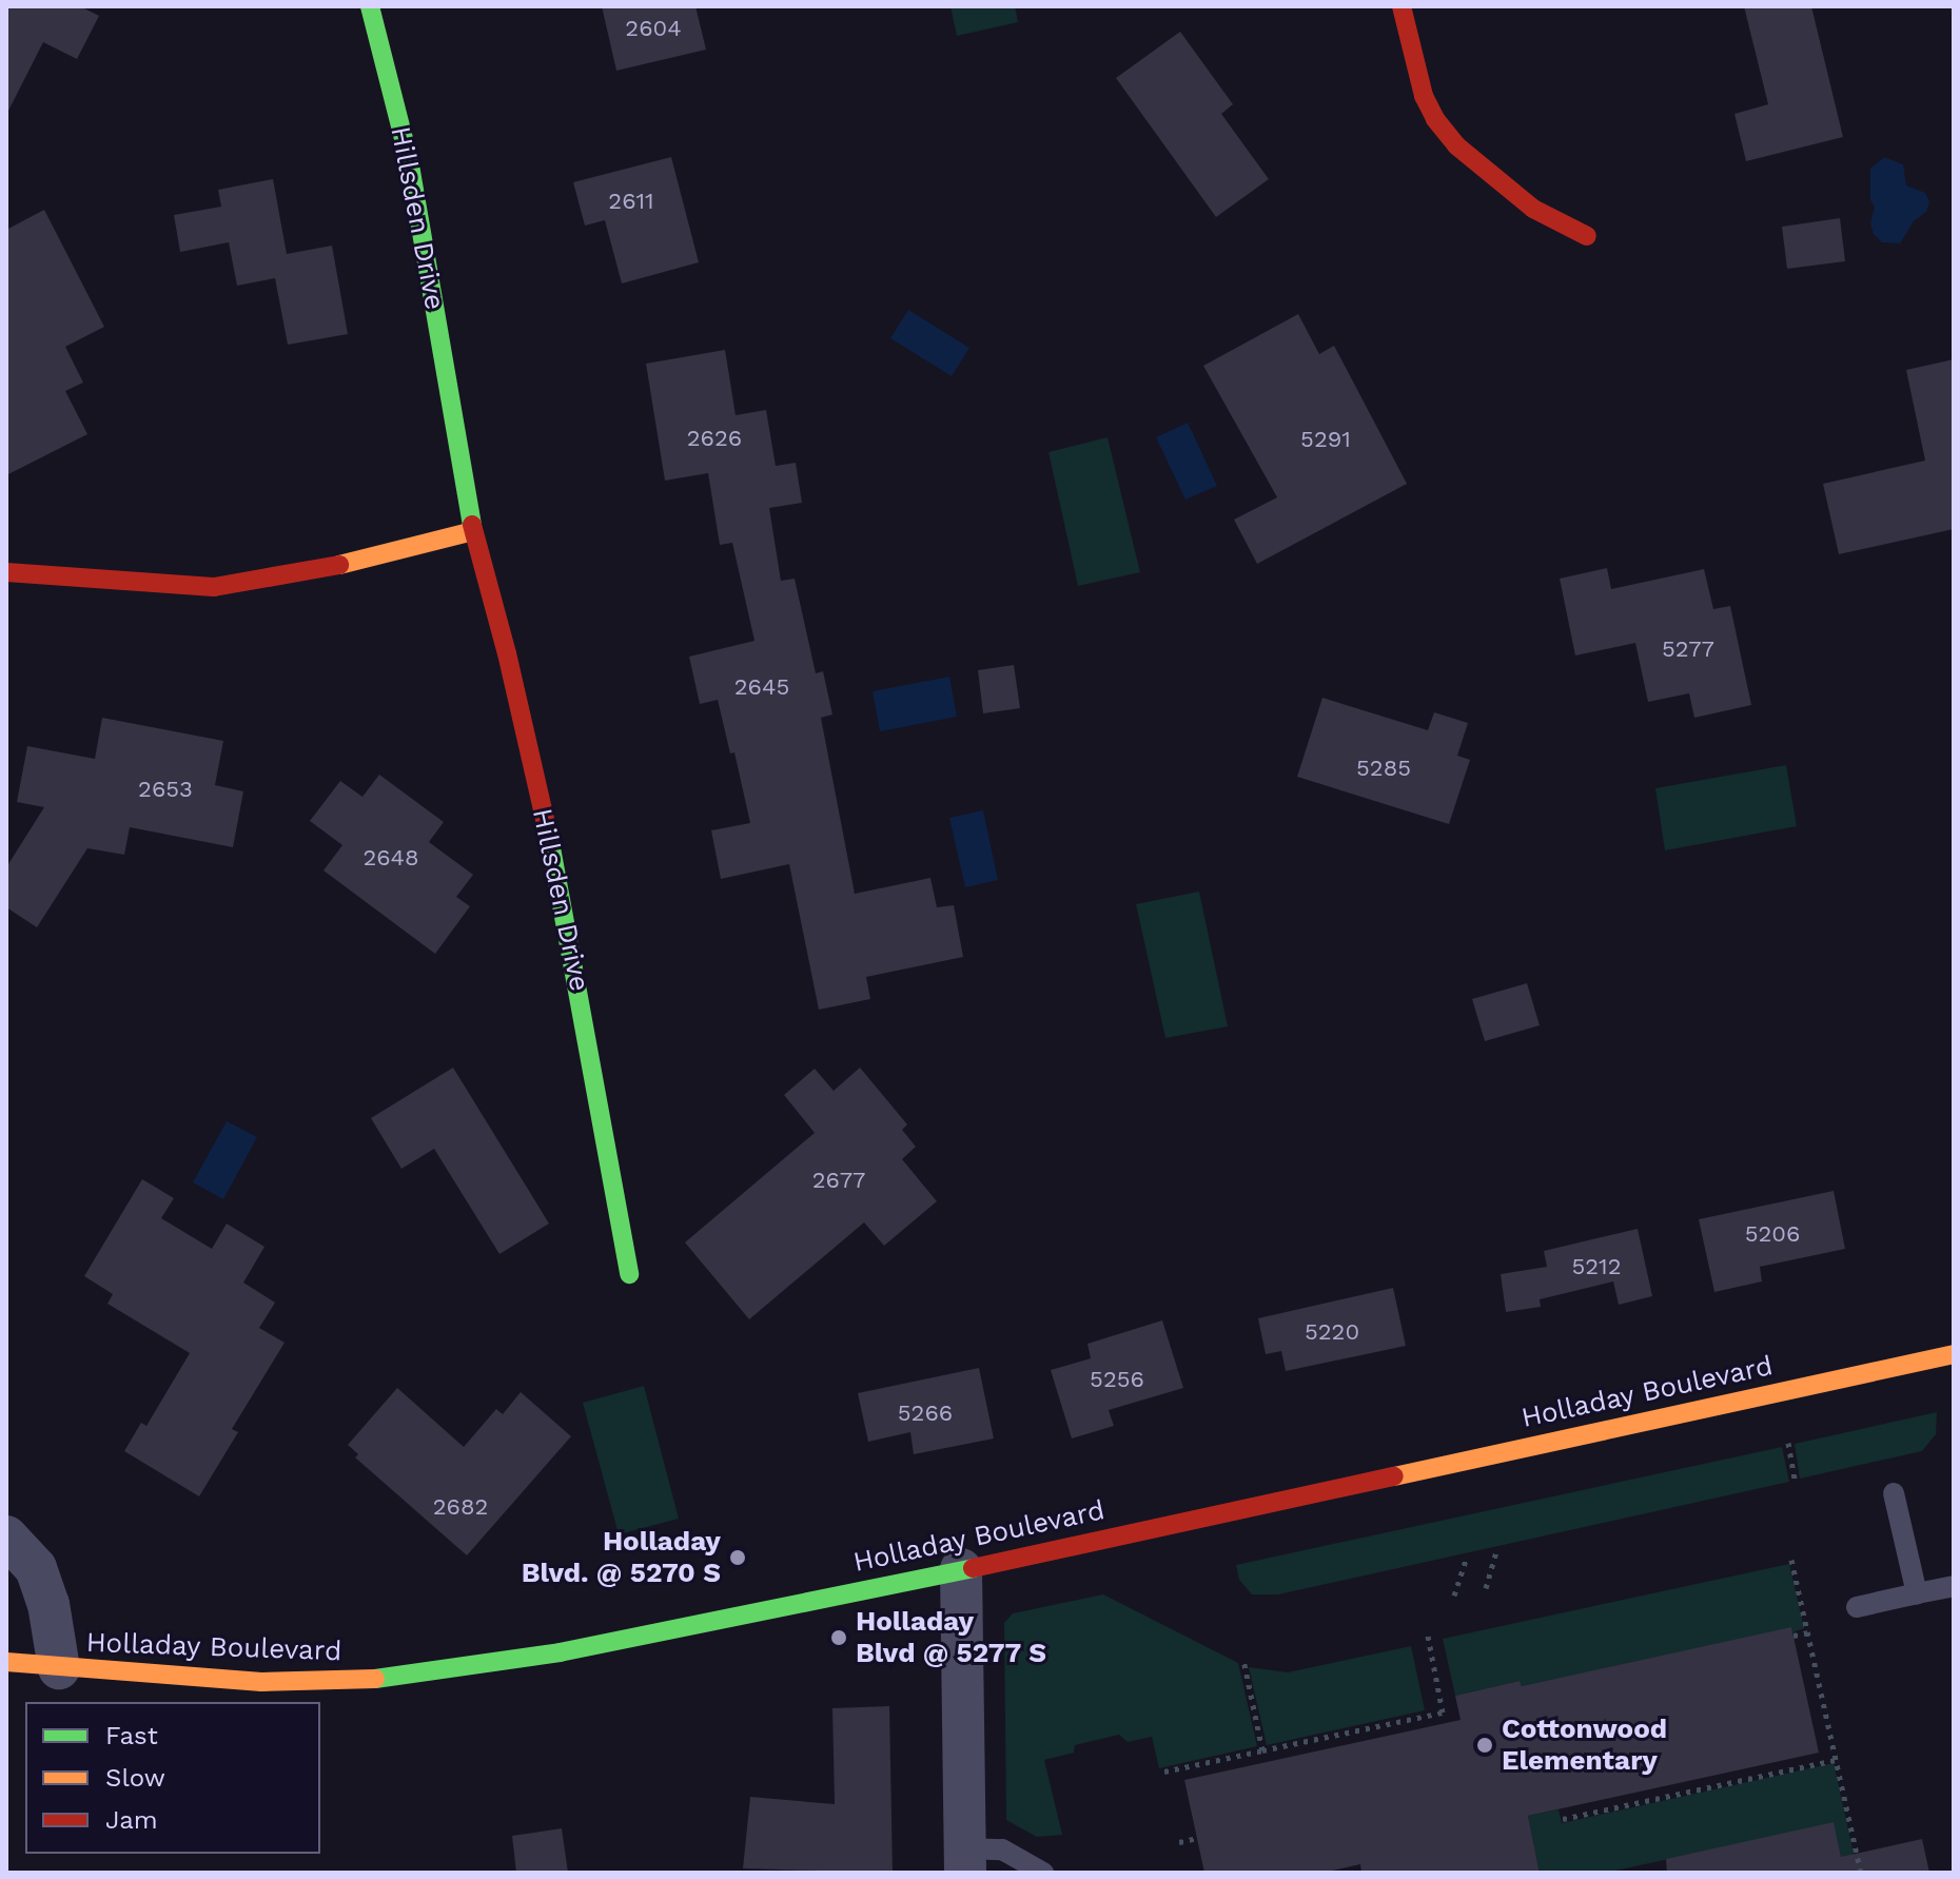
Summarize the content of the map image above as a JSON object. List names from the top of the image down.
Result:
{
  "streets": {
    "street": ["Hillsden Drive", "Holladay Boulevard"]
  },
  "places": ["Holladay Blvd. @ 5270 S", "Holladay Blvd @ 5277 S", "Cottonwood Elementary"],
  "house_numbers": [
    "2604",
    "2611",
    "2626",
    "5291",
    "5277",
    "2645",
    "5285",
    "2653",
    "2648",
    "2677",
    "5206",
    "5212",
    "5220",
    "5256",
    "5266",
    "2682"
  ],
  "legend": ["Fast", "Slow", "Jam"]
}
